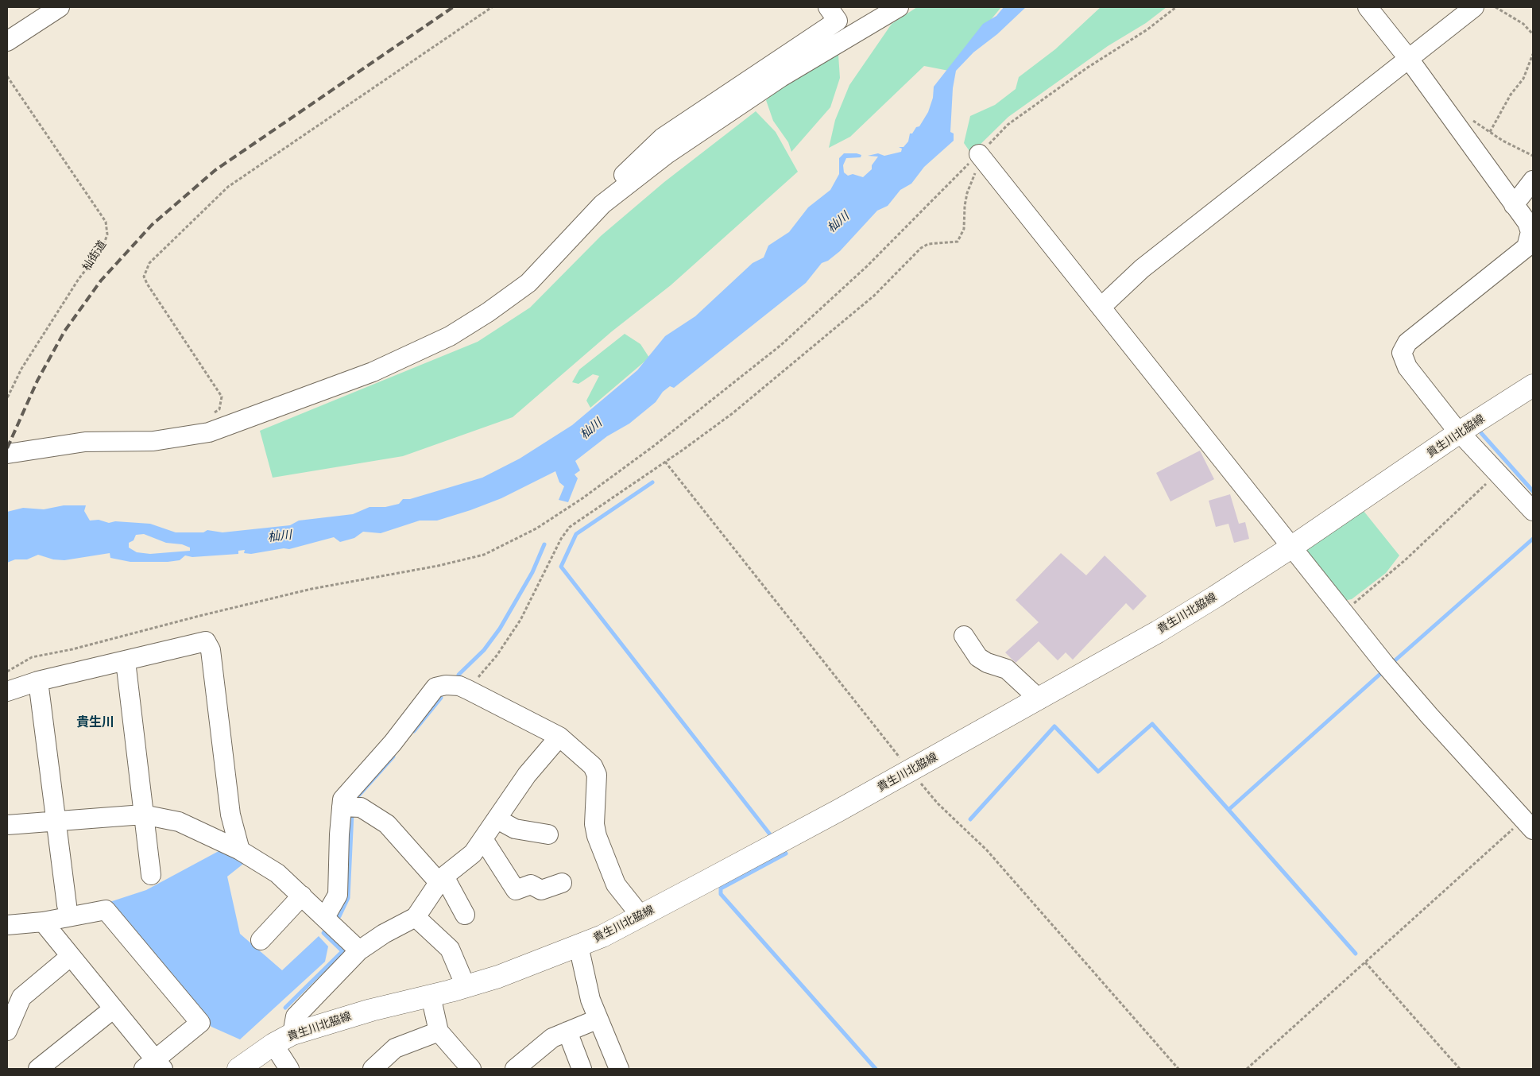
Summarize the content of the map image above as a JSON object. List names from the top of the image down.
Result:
{
  "streets": {
    "main road": ["貴生川北脇線"],
    "path": ["杣街道"]
  },
  "districts": ["貴生川"],
  "water": ["杣川"]
}
